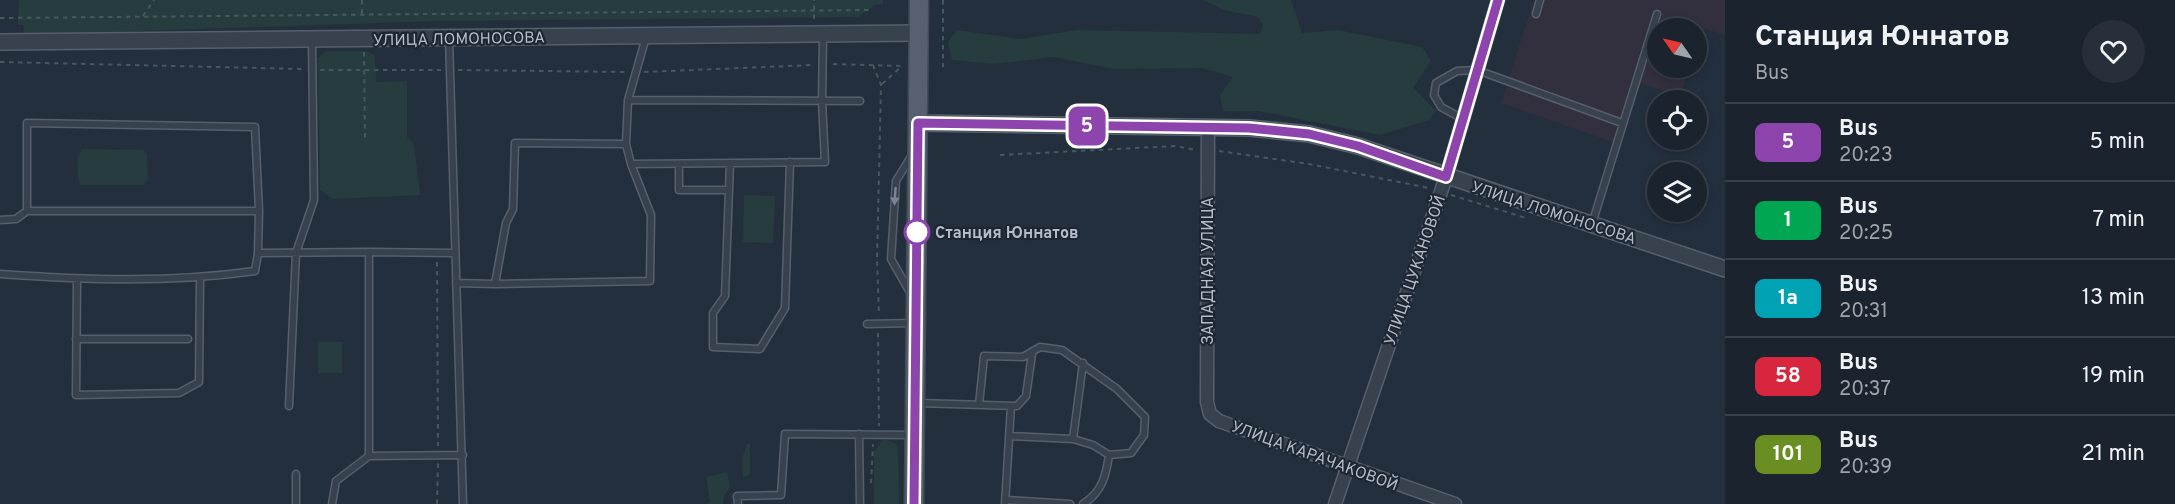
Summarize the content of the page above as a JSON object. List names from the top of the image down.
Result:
{
  "streets": {
    "street": [
      "УЛИЦА ЛОМОНОСОВА",
      "УЛИЦА ЦУКАНОВОЙ",
      "ЗАПАДНАЯ УЛИЦА",
      "УЛИЦА КАРАЧАКОВОЙ"
    ]
  },
  "crossings": [
    ["УЛИЦА ЛОМОНОСОВА", "УЛИЦА ЦУКАНОВОЙ"],
    ["УЛИЦА ЛОМОНОСОВА", "ЗАПАДНАЯ УЛИЦА"],
    ["УЛИЦА ЦУКАНОВОЙ", "УЛИЦА КАРАЧАКОВОЙ"],
    ["ЗАПАДНАЯ УЛИЦА", "УЛИЦА КАРАЧАКОВОЙ"]
  ],
  "places": ["Станция Юннатов"],
  "lines": ["bus line 5"],
  "north": "top left",
  "page": {
    "on_map": "5",
    "heading": ["Станция Юннатов", "Bus"],
    "list": [
      {
        "mark": "5",
        "name": "Bus",
        "note": "20:23",
        "value": "5 min"
      },
      {
        "mark": "1",
        "name": "Bus",
        "note": "20:25",
        "value": "7 min"
      },
      {
        "mark": "1а",
        "name": "Bus",
        "note": "20:31",
        "value": "13 min"
      },
      {
        "mark": "58",
        "name": "Bus",
        "note": "20:37",
        "value": "19 min"
      },
      {
        "mark": "101",
        "name": "Bus",
        "note": "20:39",
        "value": "21 min"
      }
    ]
  }
}
